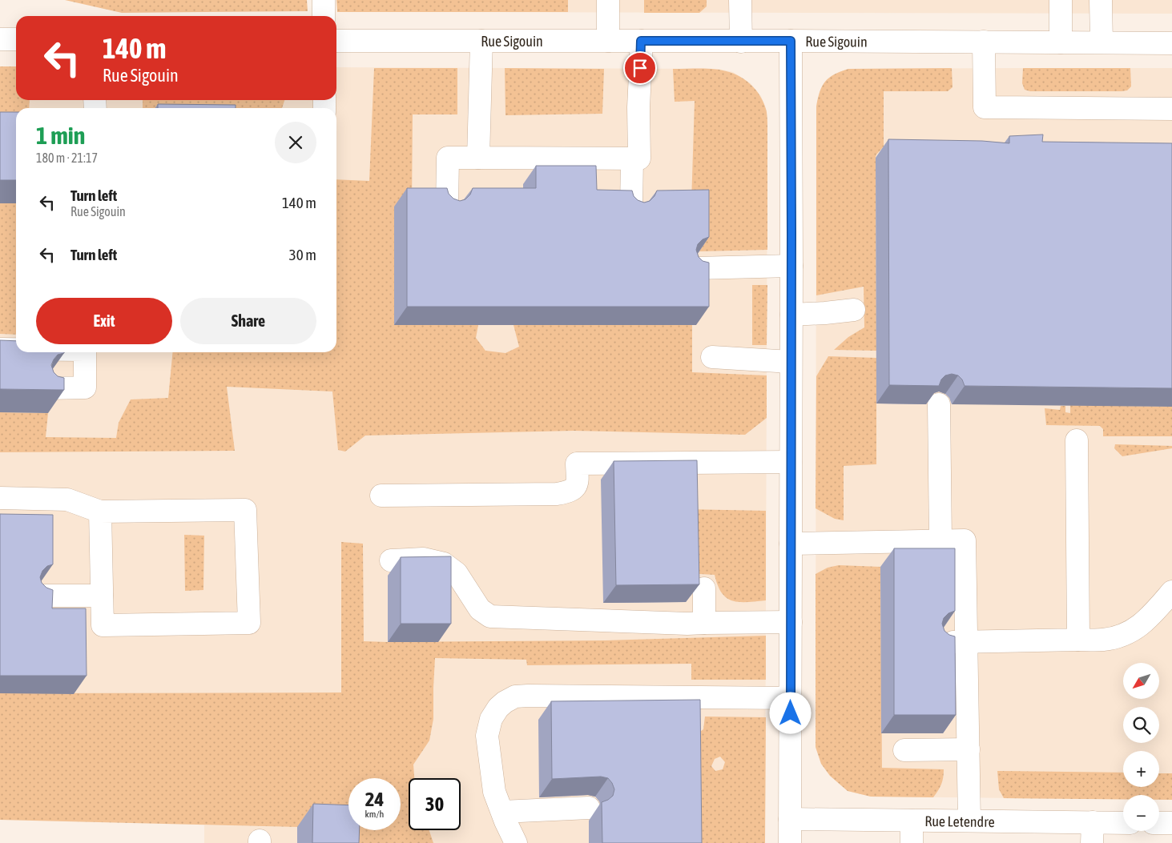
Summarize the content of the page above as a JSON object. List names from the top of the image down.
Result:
{
  "streets": {
    "street": ["Rue Sigouin", "Rue Letendre"]
  },
  "north": "bottom left",
  "page": {
    "turn": ["140 m", "Rue Sigouin"],
    "heading": ["1 min", "180 m · 21:17"],
    "list": [
      {
        "name": "Turn left",
        "note": "Rue Sigouin",
        "value": "140 m"
      },
      {
        "name": "Turn left",
        "value": "30 m"
      }
    ],
    "buttons": ["Exit", "Share"],
    "map_buttons": ["+", "−"],
    "speed": "24 km/h",
    "limit": "30"
  }
}
